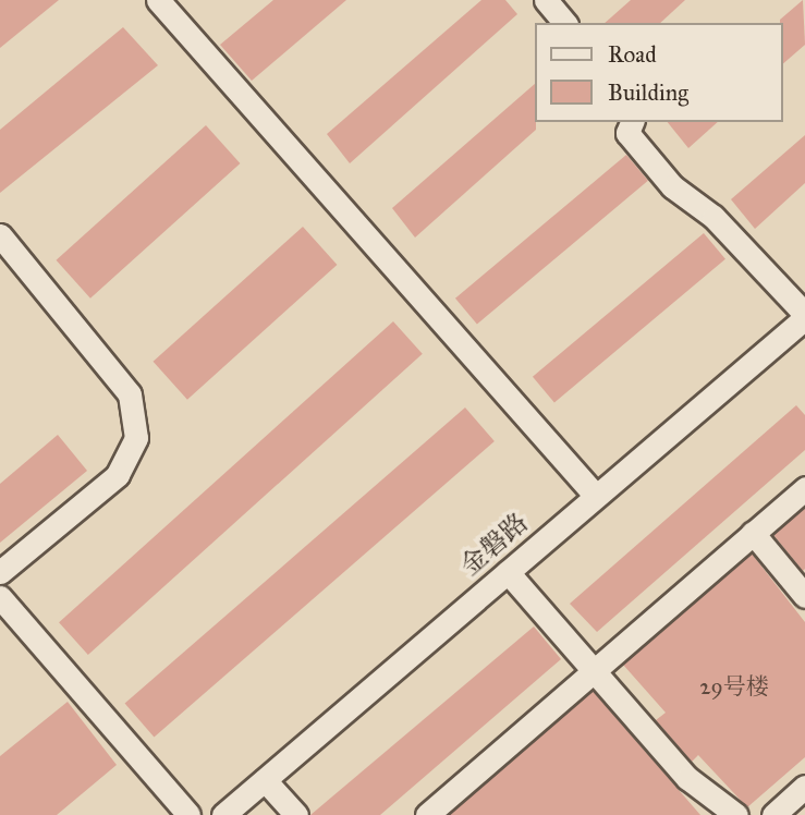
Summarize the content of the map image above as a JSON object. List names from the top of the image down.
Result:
{
  "streets": {
    "street": ["金磐路"]
  },
  "house_numbers": ["29号楼"],
  "legend": ["Road", "Building"]
}
